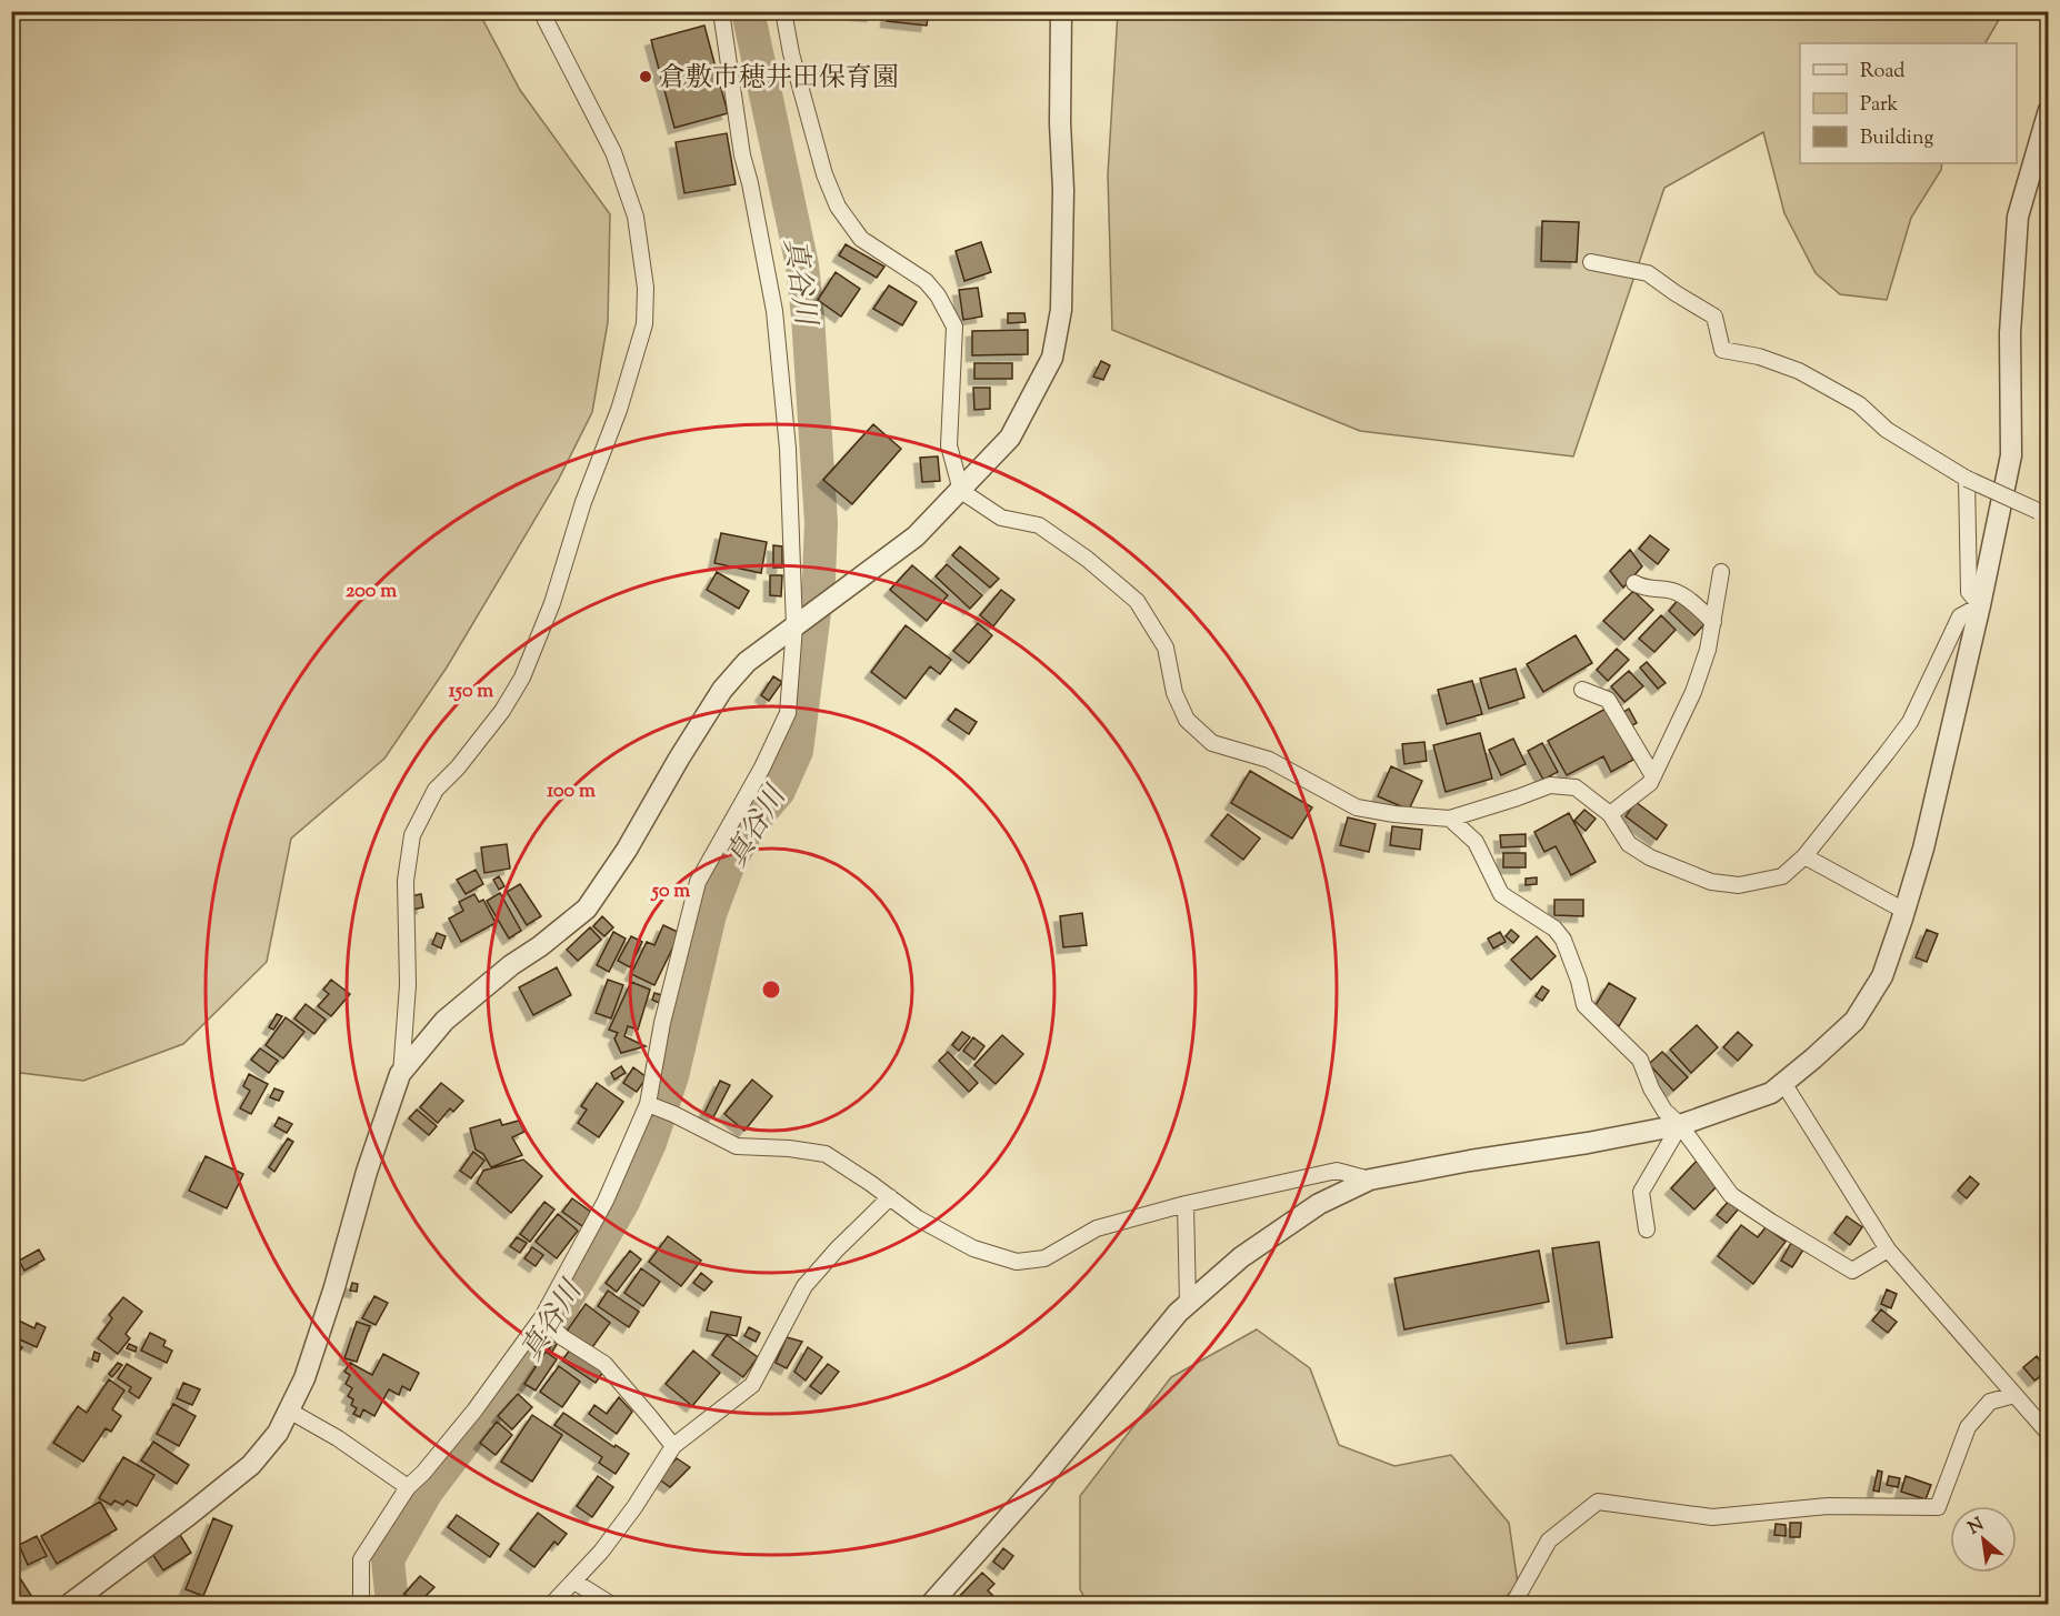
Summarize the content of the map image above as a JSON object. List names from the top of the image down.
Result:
{
  "water": ["真谷川"],
  "places": ["倉敷市穂井田保育園"],
  "legend": ["Road", "Park", "Building"],
  "north": "top left",
  "rings": [
    "200 m",
    "150 m",
    "100 m",
    "50 m"
  ]
}
